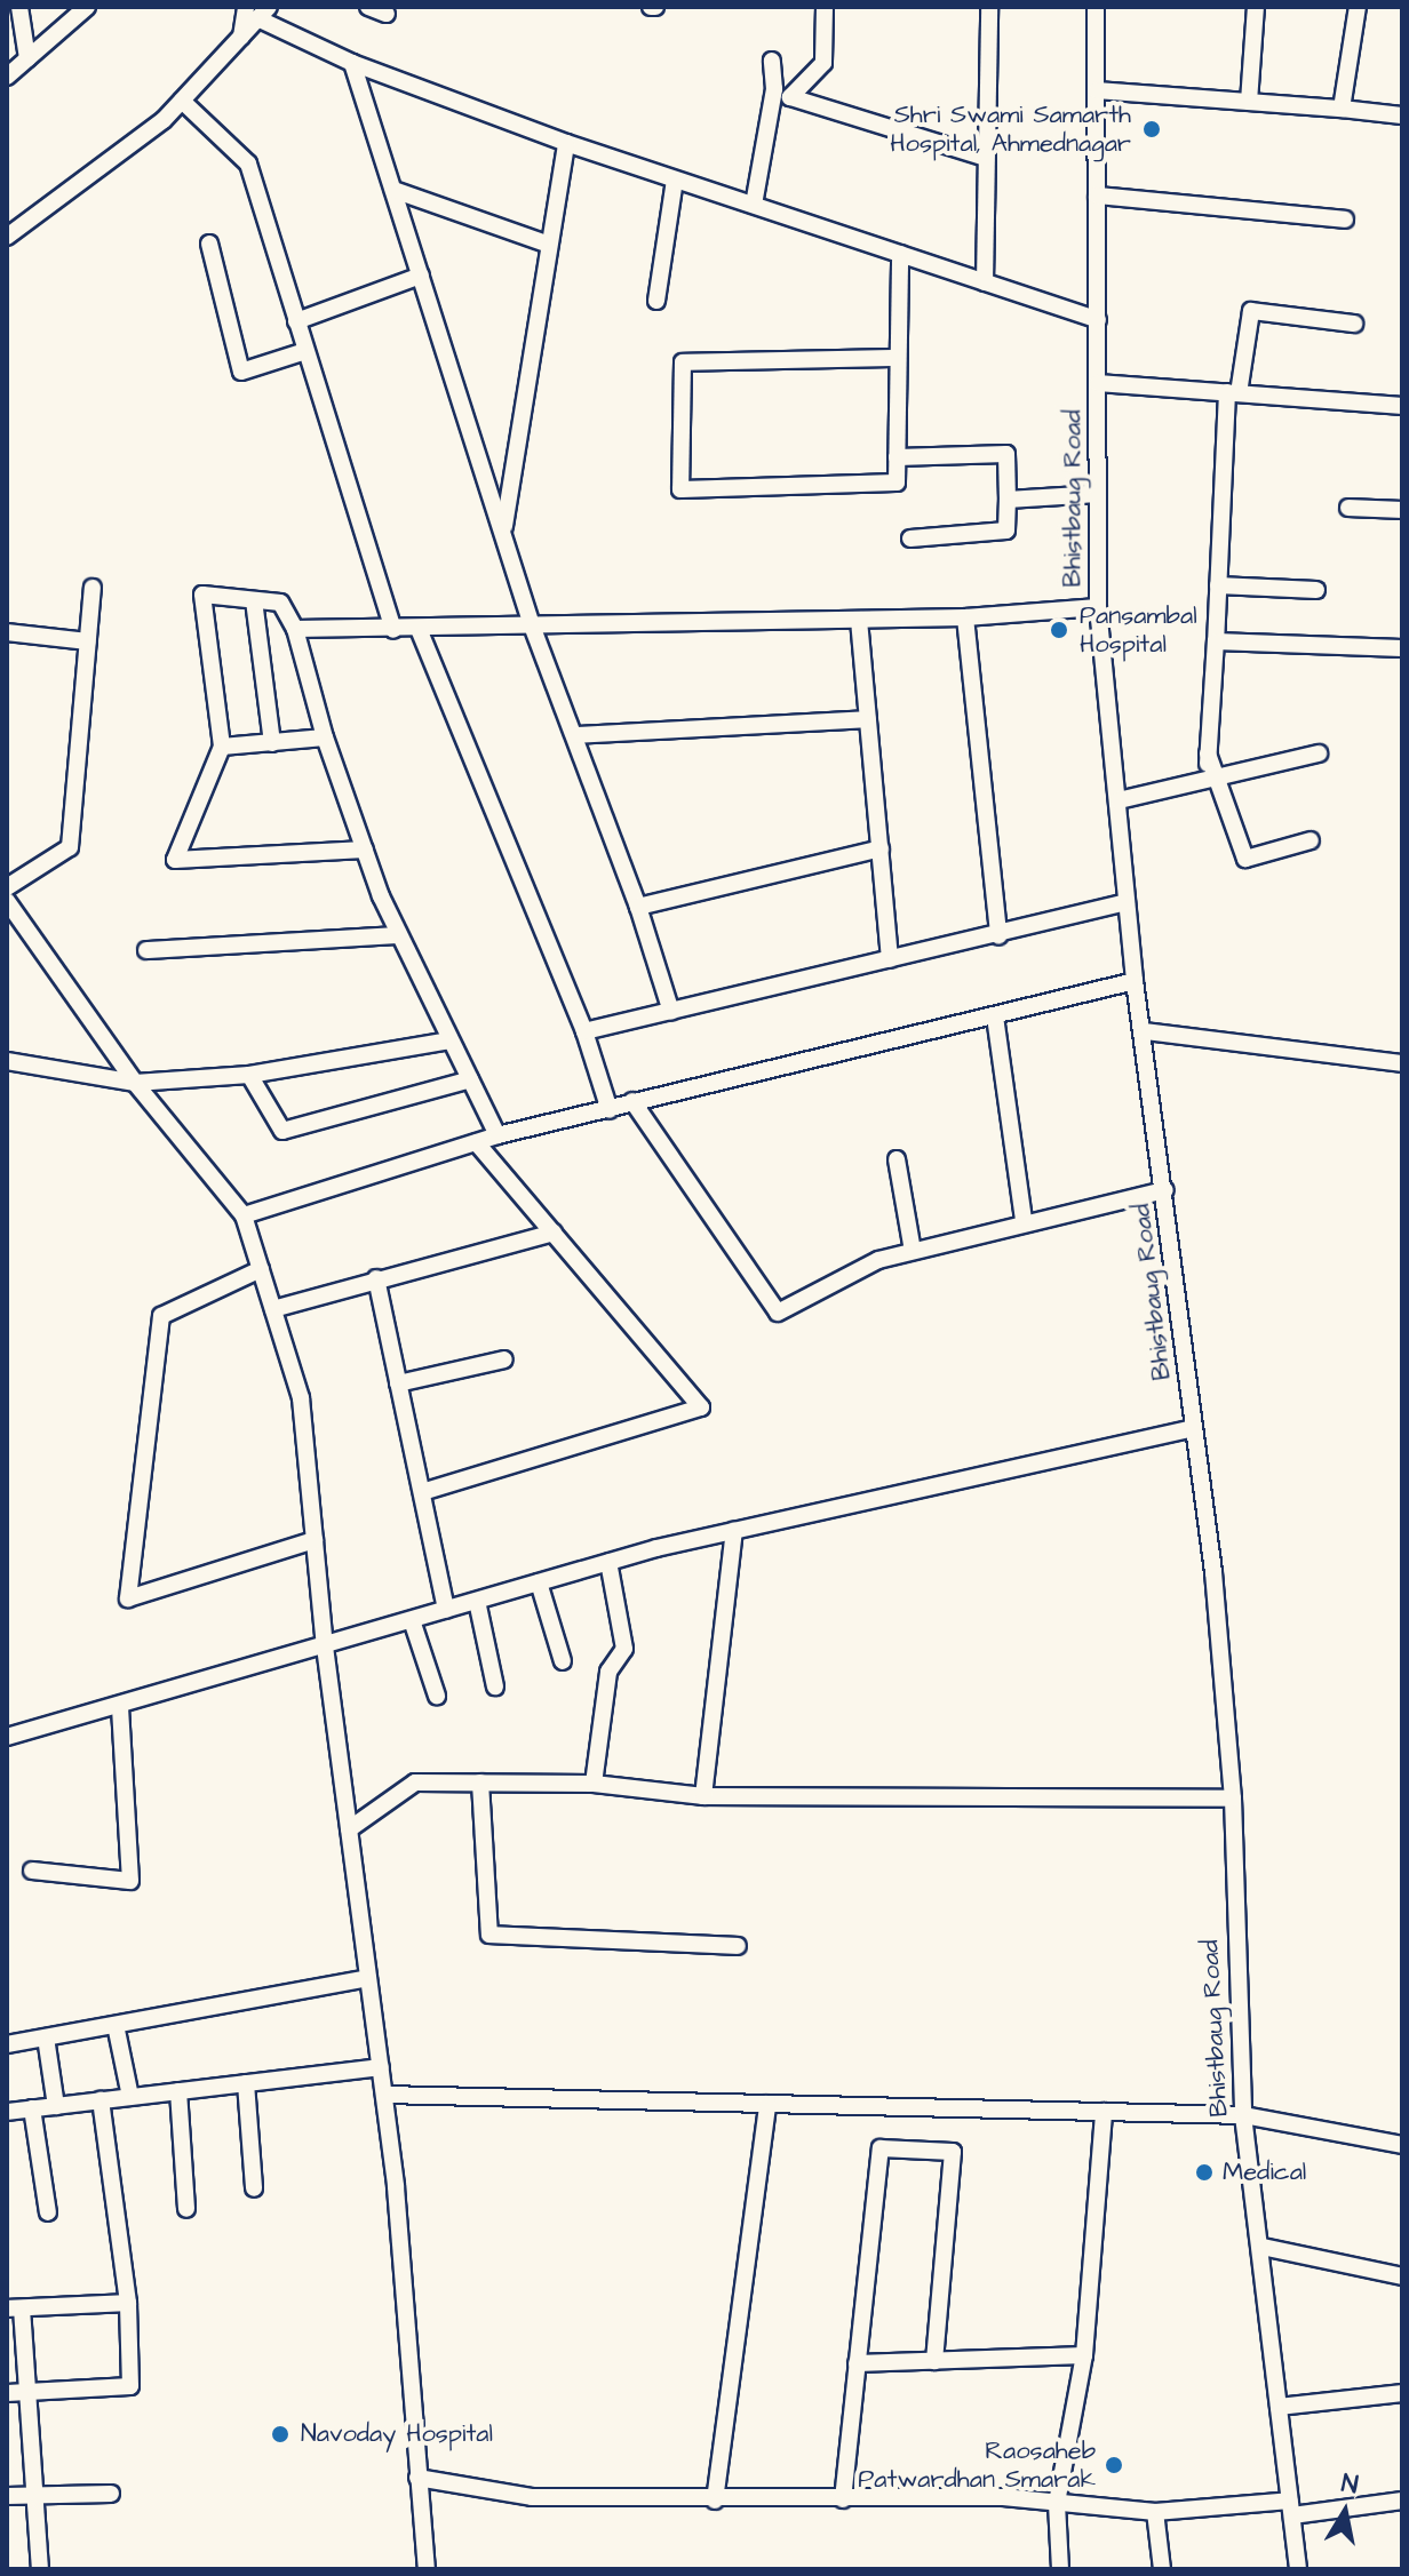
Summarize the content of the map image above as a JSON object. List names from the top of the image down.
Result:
{
  "streets": {
    "street": ["Bhistbaug Road"]
  },
  "places": [
    "Shri Swami Samarth Hospital, Ahmednagar",
    "Pansambal Hospital",
    "Medical",
    "Navoday Hospital",
    "Raosaheb Patwardhan Smarak"
  ],
  "north": "top"
}
